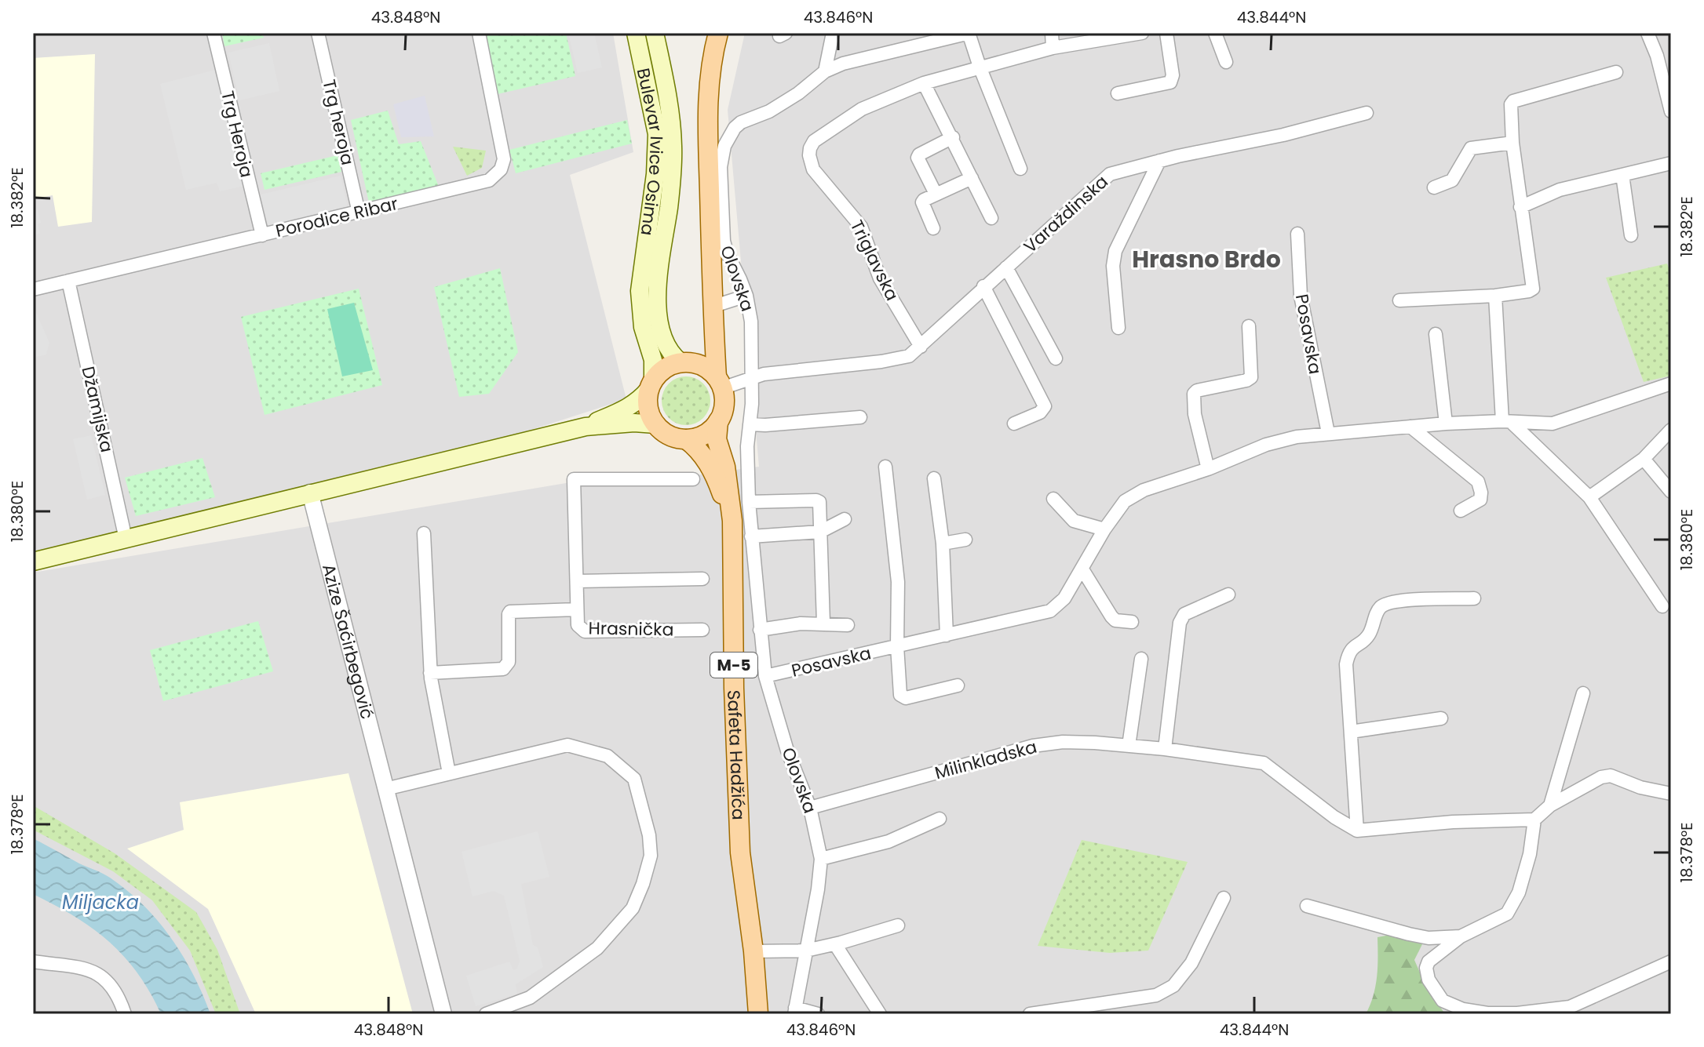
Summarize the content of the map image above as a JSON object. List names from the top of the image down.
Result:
{
  "streets": {
    "main road": ["Bulevar Ivice Osima", "M-5", "Safeta Hadžića"],
    "street": [
      "Trg heroja",
      "Trg Heroja",
      "Varaždinska",
      "Porodice Ribar",
      "Triglavska",
      "Olovska",
      "Posavska",
      "Džamijska",
      "Hrasnička",
      "Azize Šaćirbegović",
      "Milinkladska"
    ]
  },
  "crossings": [
    ["Trg heroja", "Porodice Ribar"],
    ["Trg Heroja", "Porodice Ribar"],
    ["Bulevar Ivice Osima", "M-5"],
    ["Bulevar Ivice Osima", "Safeta Hadžića"],
    ["Varaždinska", "Triglavska"],
    ["Porodice Ribar", "Džamijska"],
    ["Triglavska", "Olovska"],
    ["Olovska", "Posavska"],
    ["Olovska", "Milinkladska"],
    ["M-5", "Safeta Hadžića"]
  ],
  "districts": ["Hrasno Brdo"],
  "water": ["Miljacka"],
  "coordinates": [
    "43.848°N",
    "43.846°N",
    "43.844°N",
    "18.382°E",
    "18.380°E",
    "18.378°E"
  ]
}
